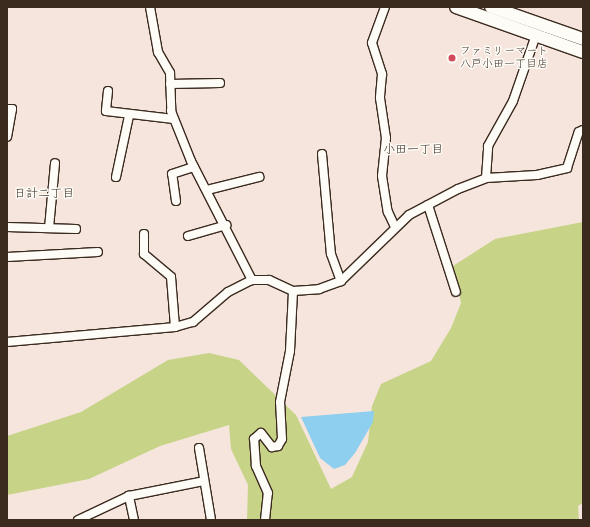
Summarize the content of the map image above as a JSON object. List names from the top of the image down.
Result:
{
  "districts": ["小田一丁目", "日計二丁目"],
  "places": ["ファミリーマート 八戸小田一丁目店"]
}
